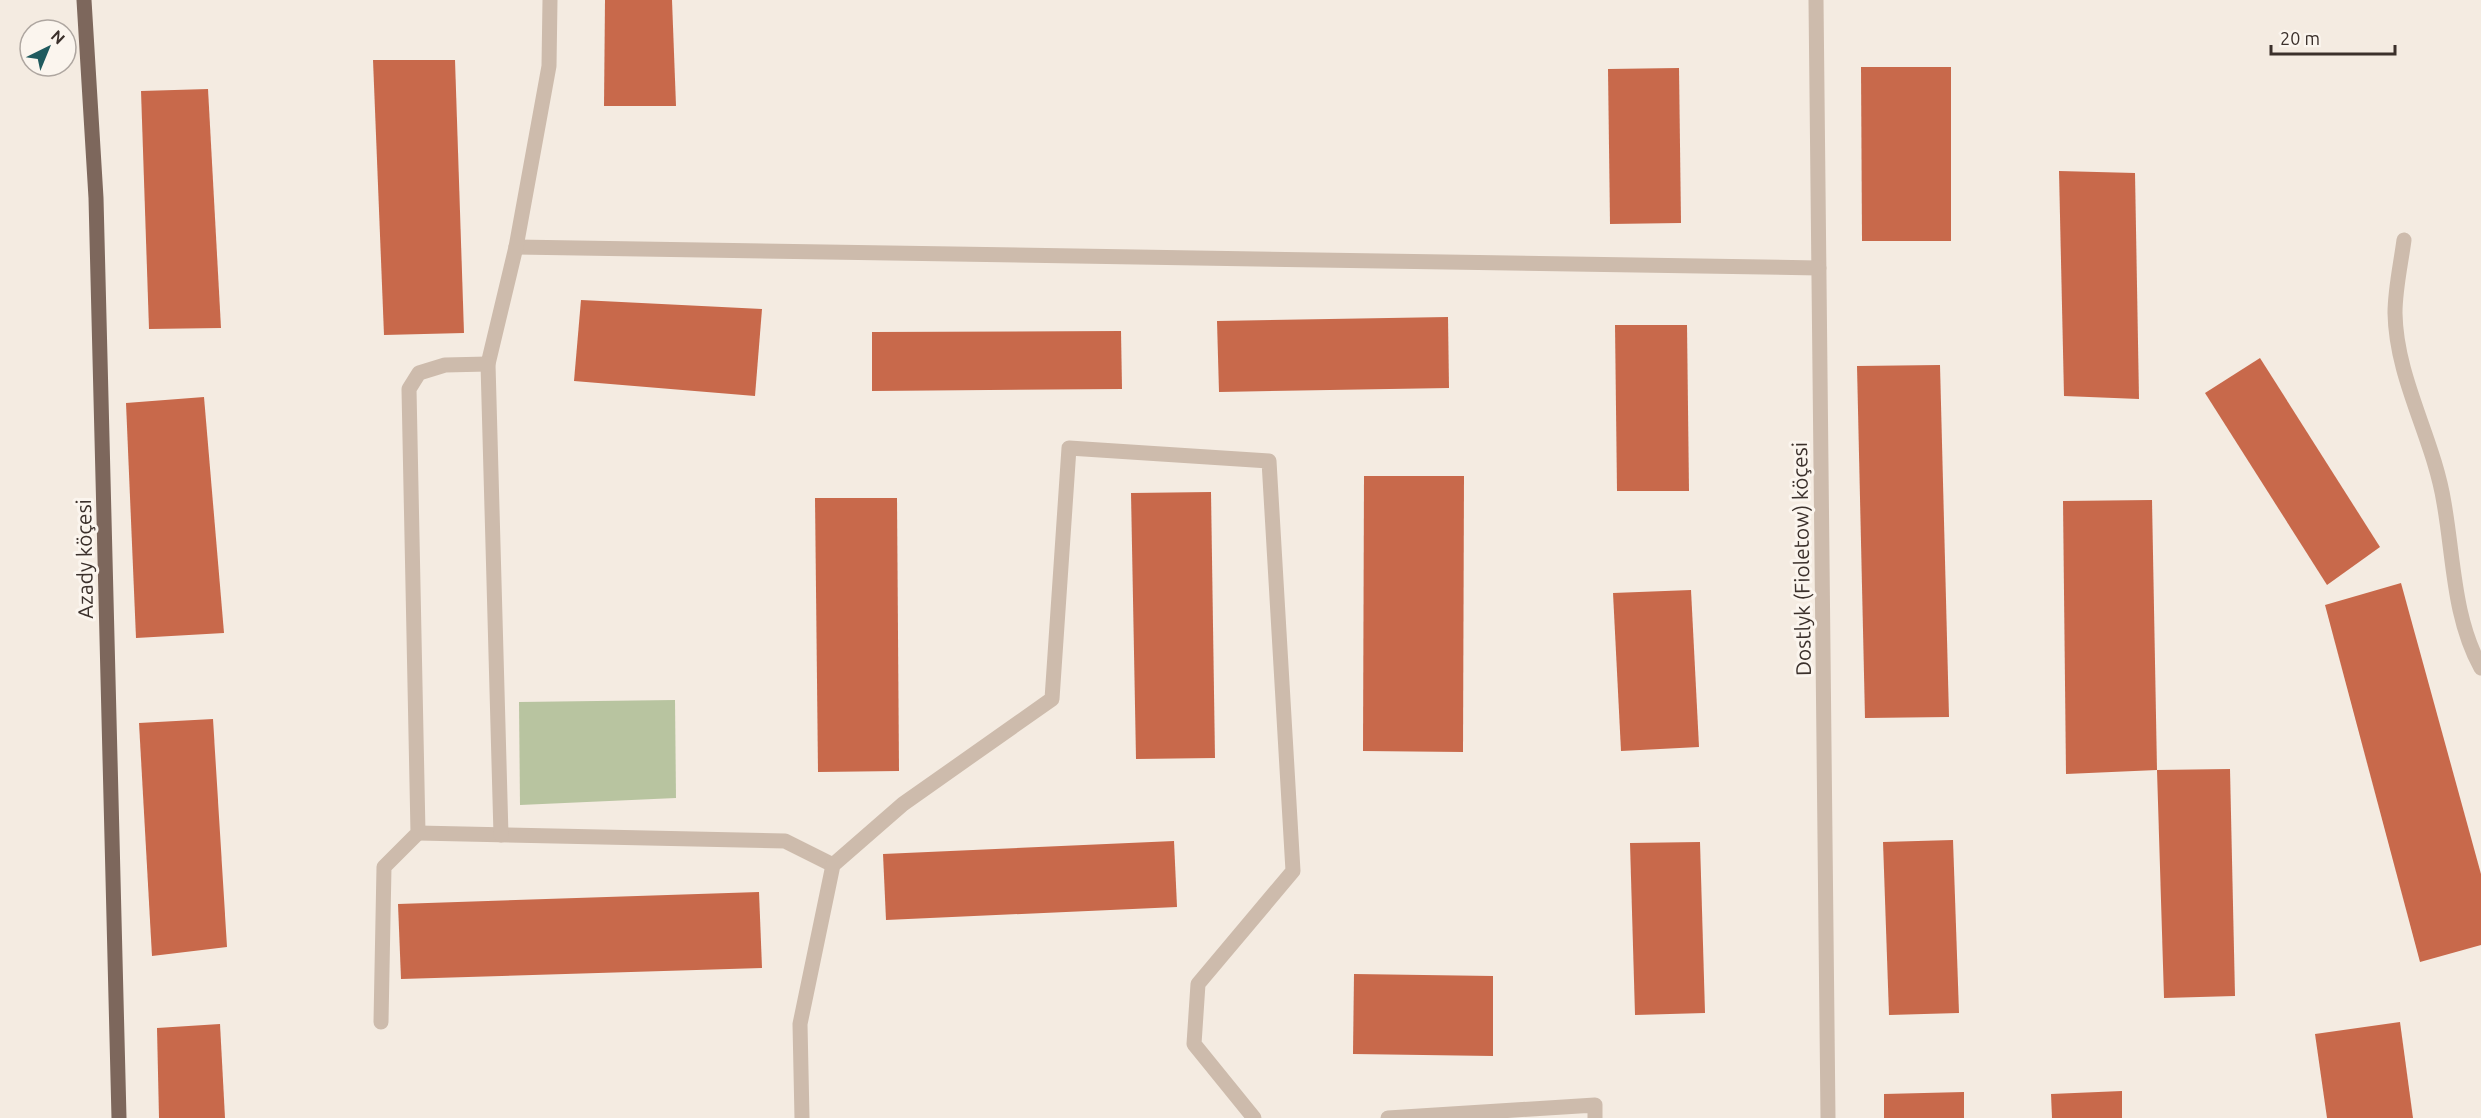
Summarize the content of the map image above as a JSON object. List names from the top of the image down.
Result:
{
  "streets": {
    "main road": ["Azady köçesi"],
    "street": ["Dostlyk (Fioletow) köçesi"]
  },
  "scale_bar": "20 m",
  "north": "top right"
}
